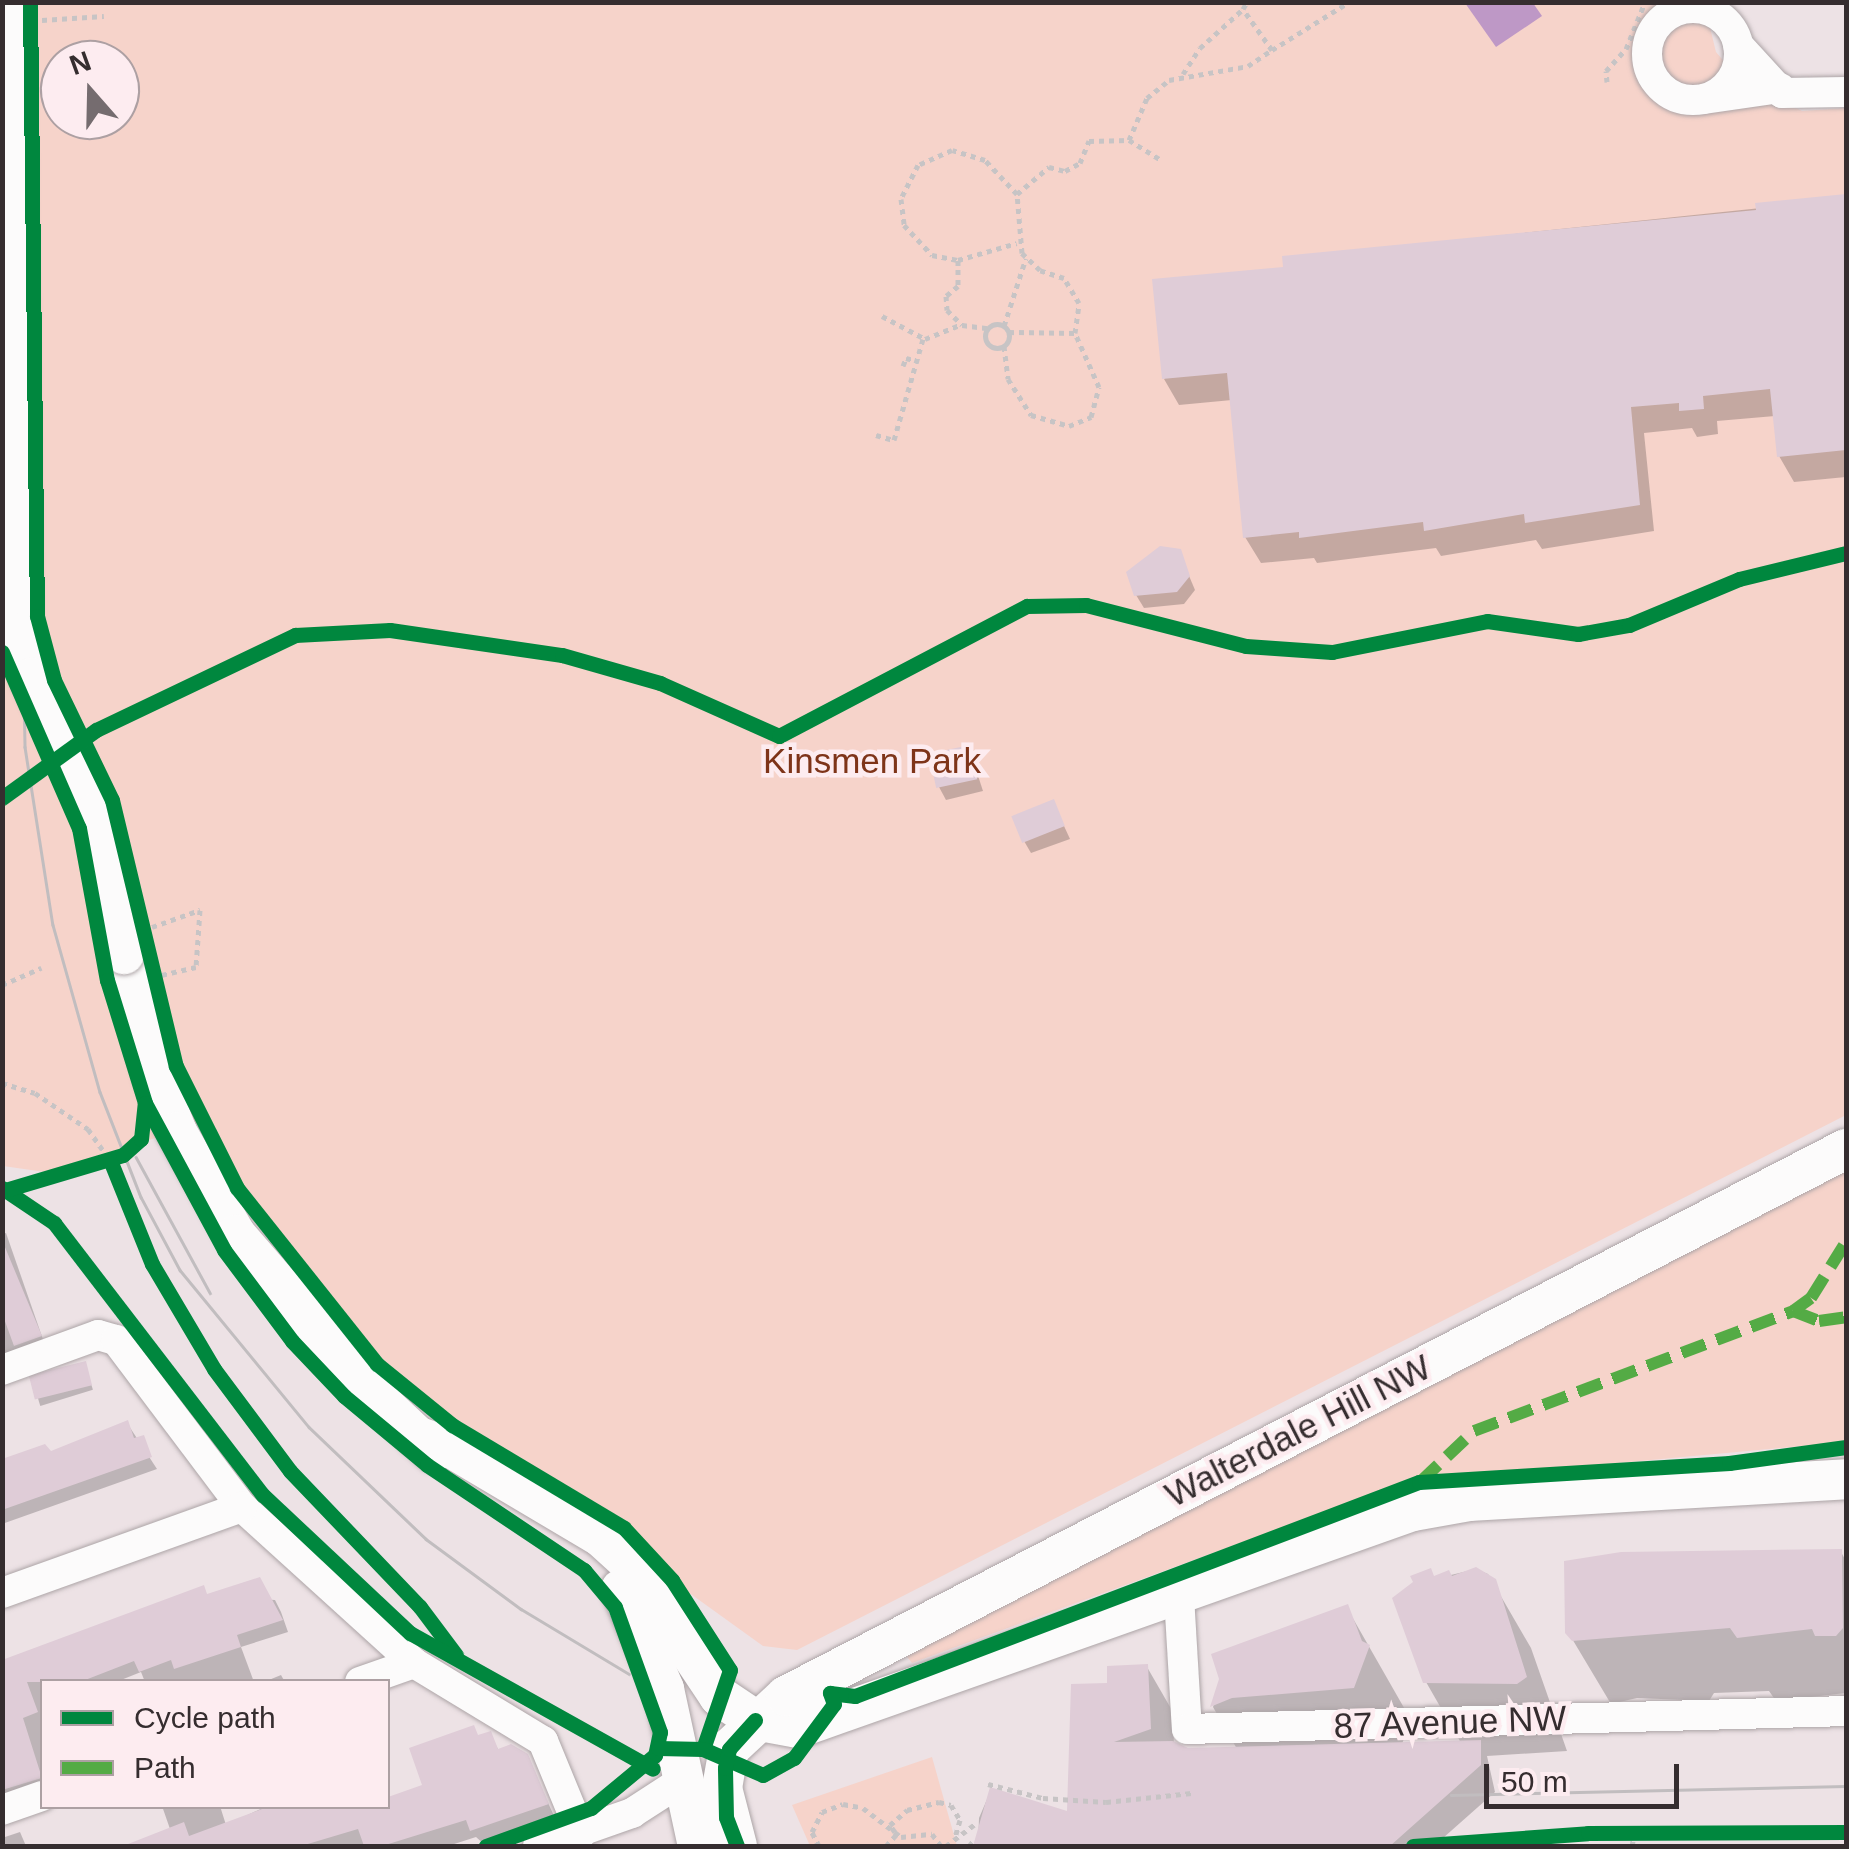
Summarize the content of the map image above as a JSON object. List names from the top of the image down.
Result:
{
  "streets": {
    "main road": ["Walterdale Hill NW"],
    "street": ["87 Avenue NW"]
  },
  "parks": ["Kinsmen Park"],
  "legend": ["Cycle path", "Path"],
  "scale_bar": "50 m",
  "north": "top"
}
